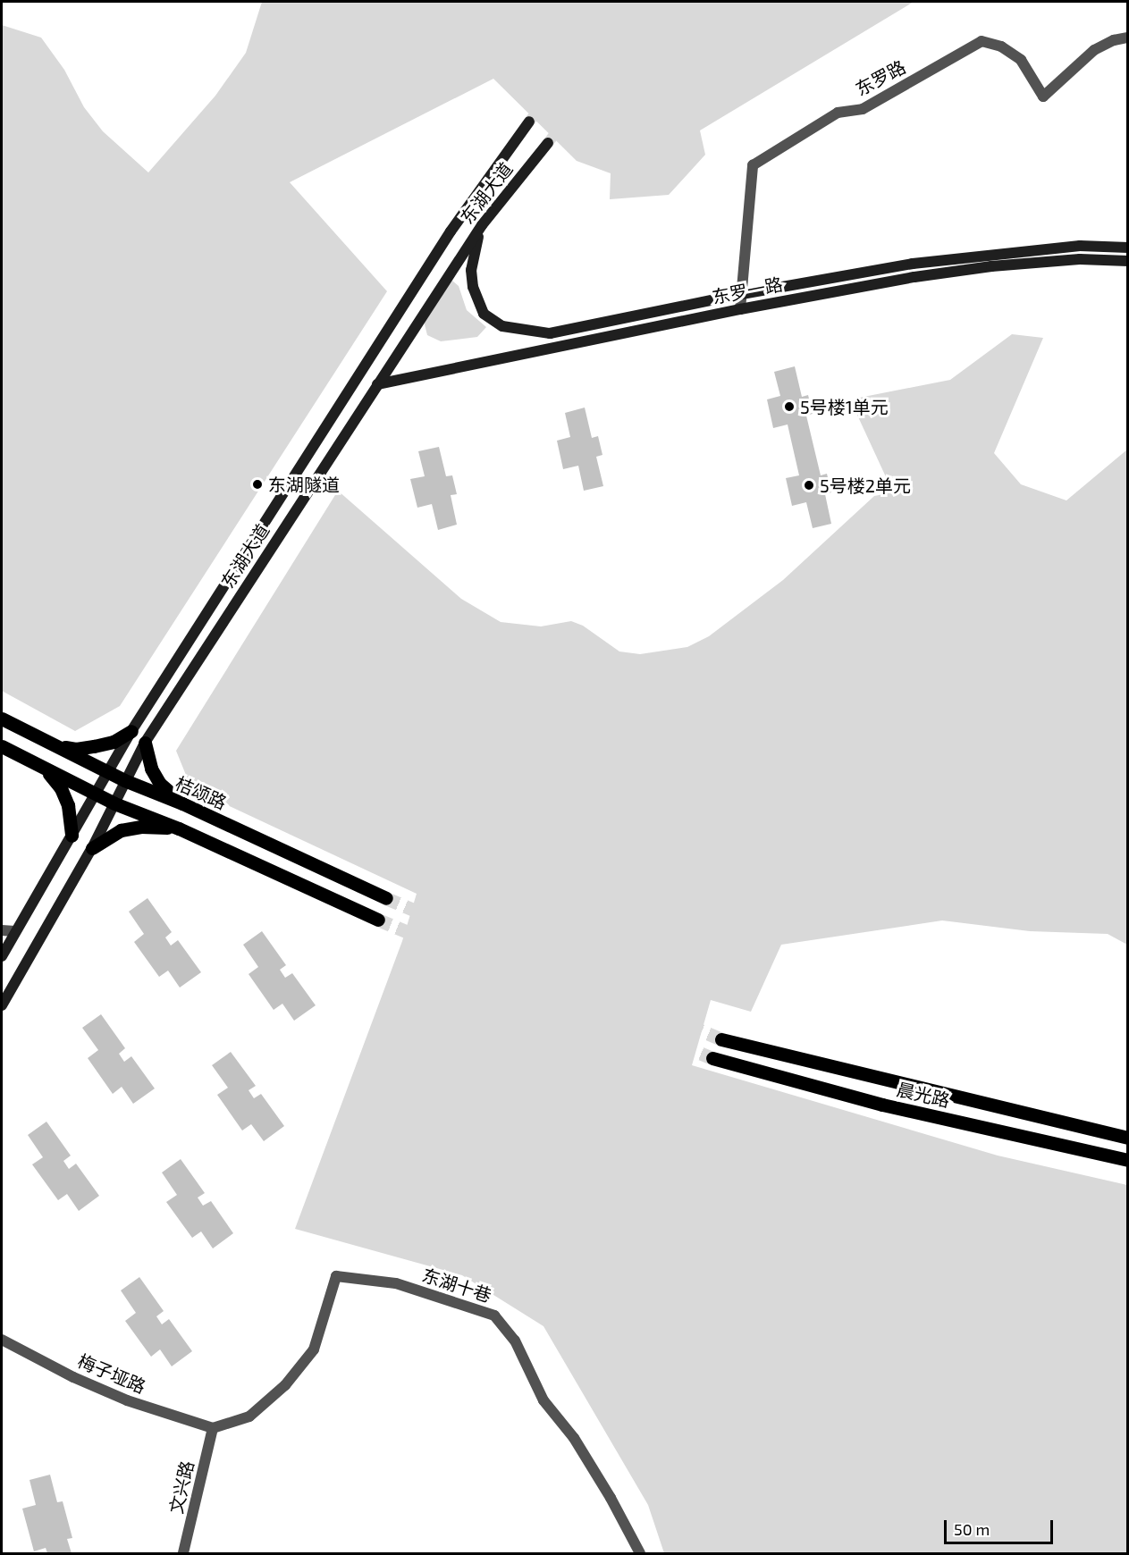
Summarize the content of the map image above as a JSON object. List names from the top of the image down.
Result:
{
  "streets": {
    "main road": [
      "东湖大道",
      "东罗一路",
      "桔颂路",
      "晨光路"
    ],
    "street": [
      "东罗路",
      "东湖十巷",
      "梅子垭路",
      "文兴路"
    ]
  },
  "crossings": [
    ["东罗路", "东罗一路"],
    ["东湖大道", "东罗一路"],
    ["东湖大道", "桔颂路"],
    ["东湖十巷", "梅子垭路"],
    ["东湖十巷", "文兴路"],
    ["梅子垭路", "文兴路"]
  ],
  "places": ["5号楼1单元", "东湖隧道", "5号楼2单元"],
  "scale_bar": "50 m"
}
